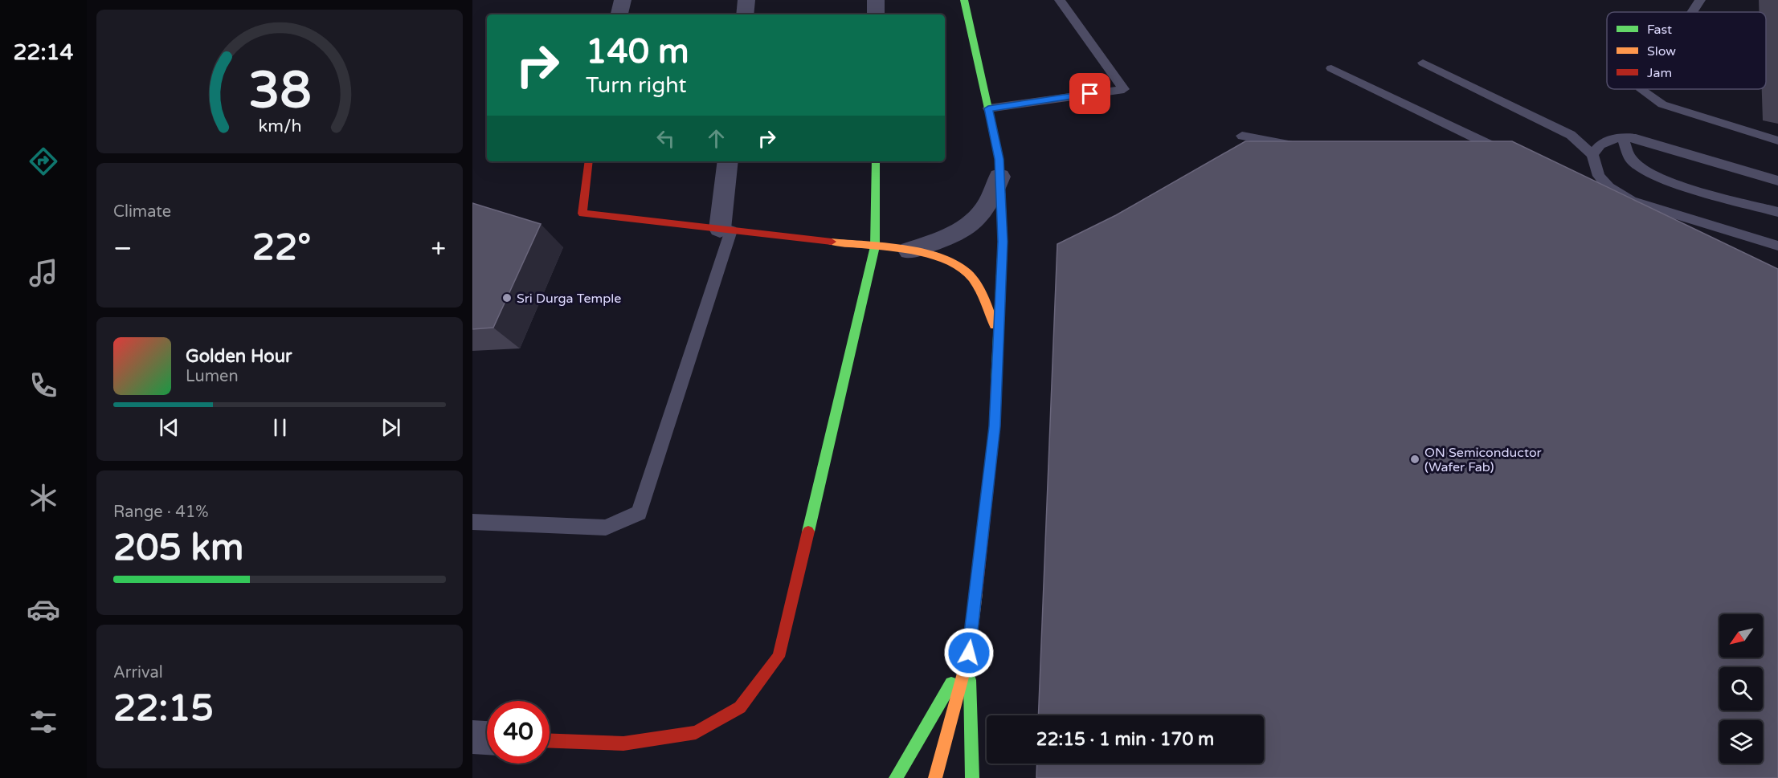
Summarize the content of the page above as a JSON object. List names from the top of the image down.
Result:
{
  "places": ["Sri Durga Temple", "ON Semiconductor (Wafer Fab)"],
  "legend": ["Fast", "Slow", "Jam"],
  "north": "bottom left",
  "page": {
    "tabs": "22:14",
    "turn": ["140 m", "Turn right"],
    "tile": [
      "Climate",
      ["Range · 41%", "205 km"],
      ["Arrival", "22:15"]
    ],
    "heat": ["−", "22°", "+"],
    "song": ["Golden Hour", "Lumen"],
    "limit": "40",
    "trip": "22:15 · 1 min · 170 m",
    "gauge": ["38", "km/h"]
  }
}
